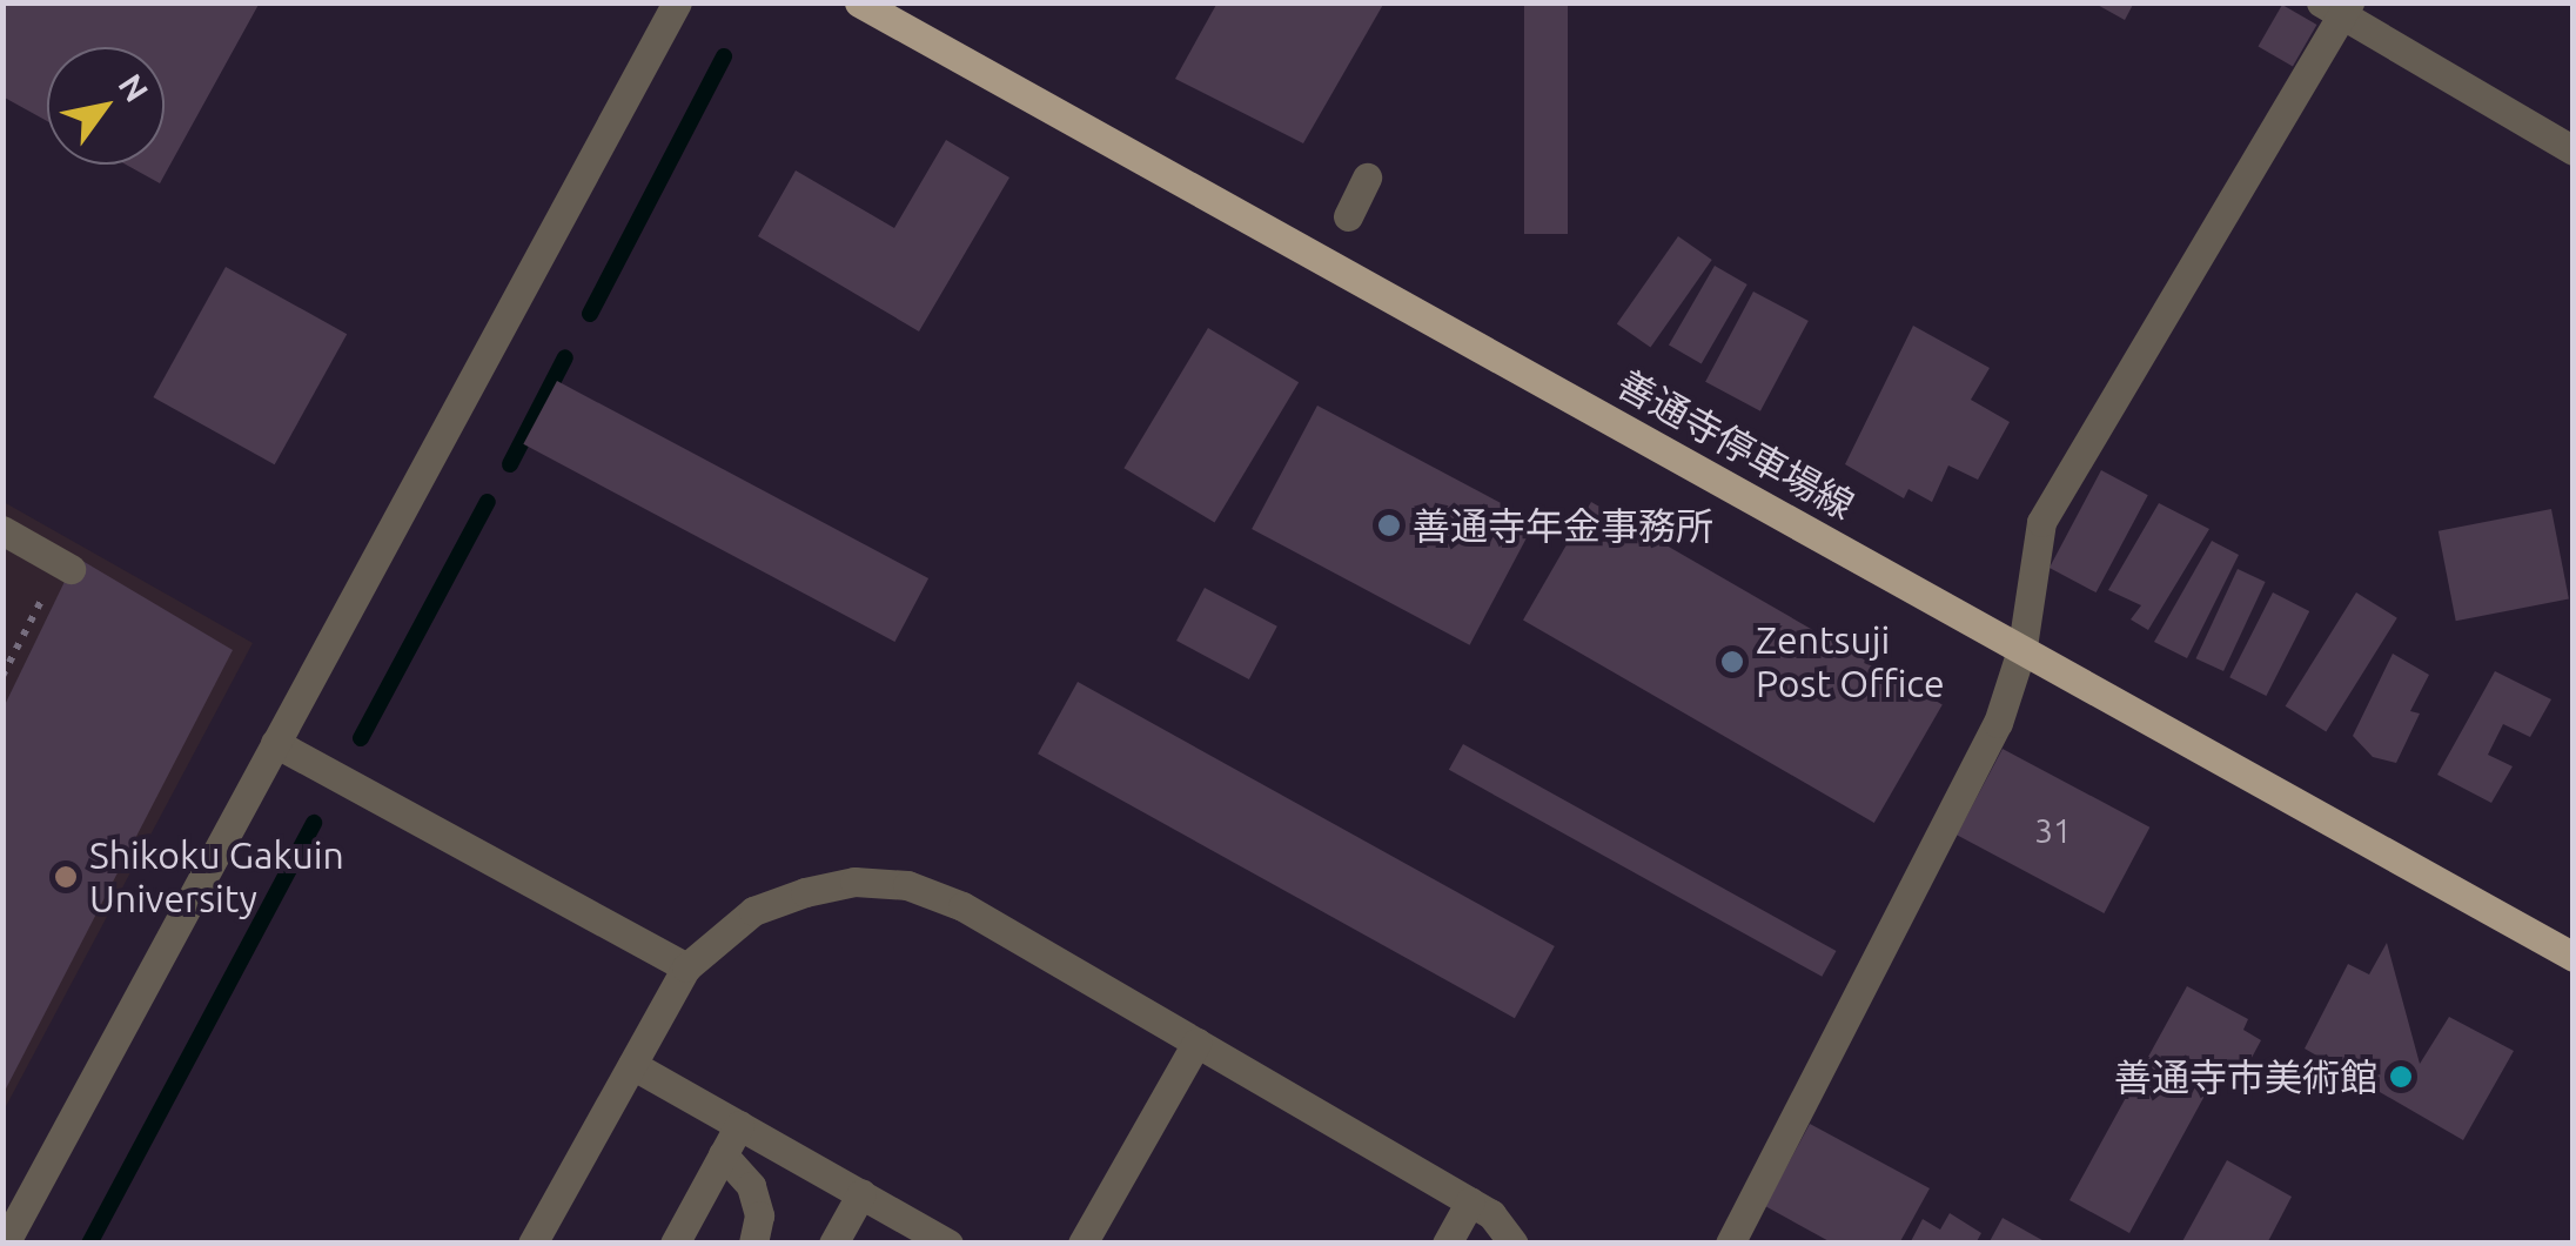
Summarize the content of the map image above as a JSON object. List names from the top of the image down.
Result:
{
  "streets": {
    "main road": ["善通寺停車場線"]
  },
  "places": [
    "善通寺年金事務所",
    "Zentsuji Post Office",
    "Shikoku Gakuin University",
    "善通寺市美術館"
  ],
  "house_numbers": ["31"],
  "north": "top right"
}
